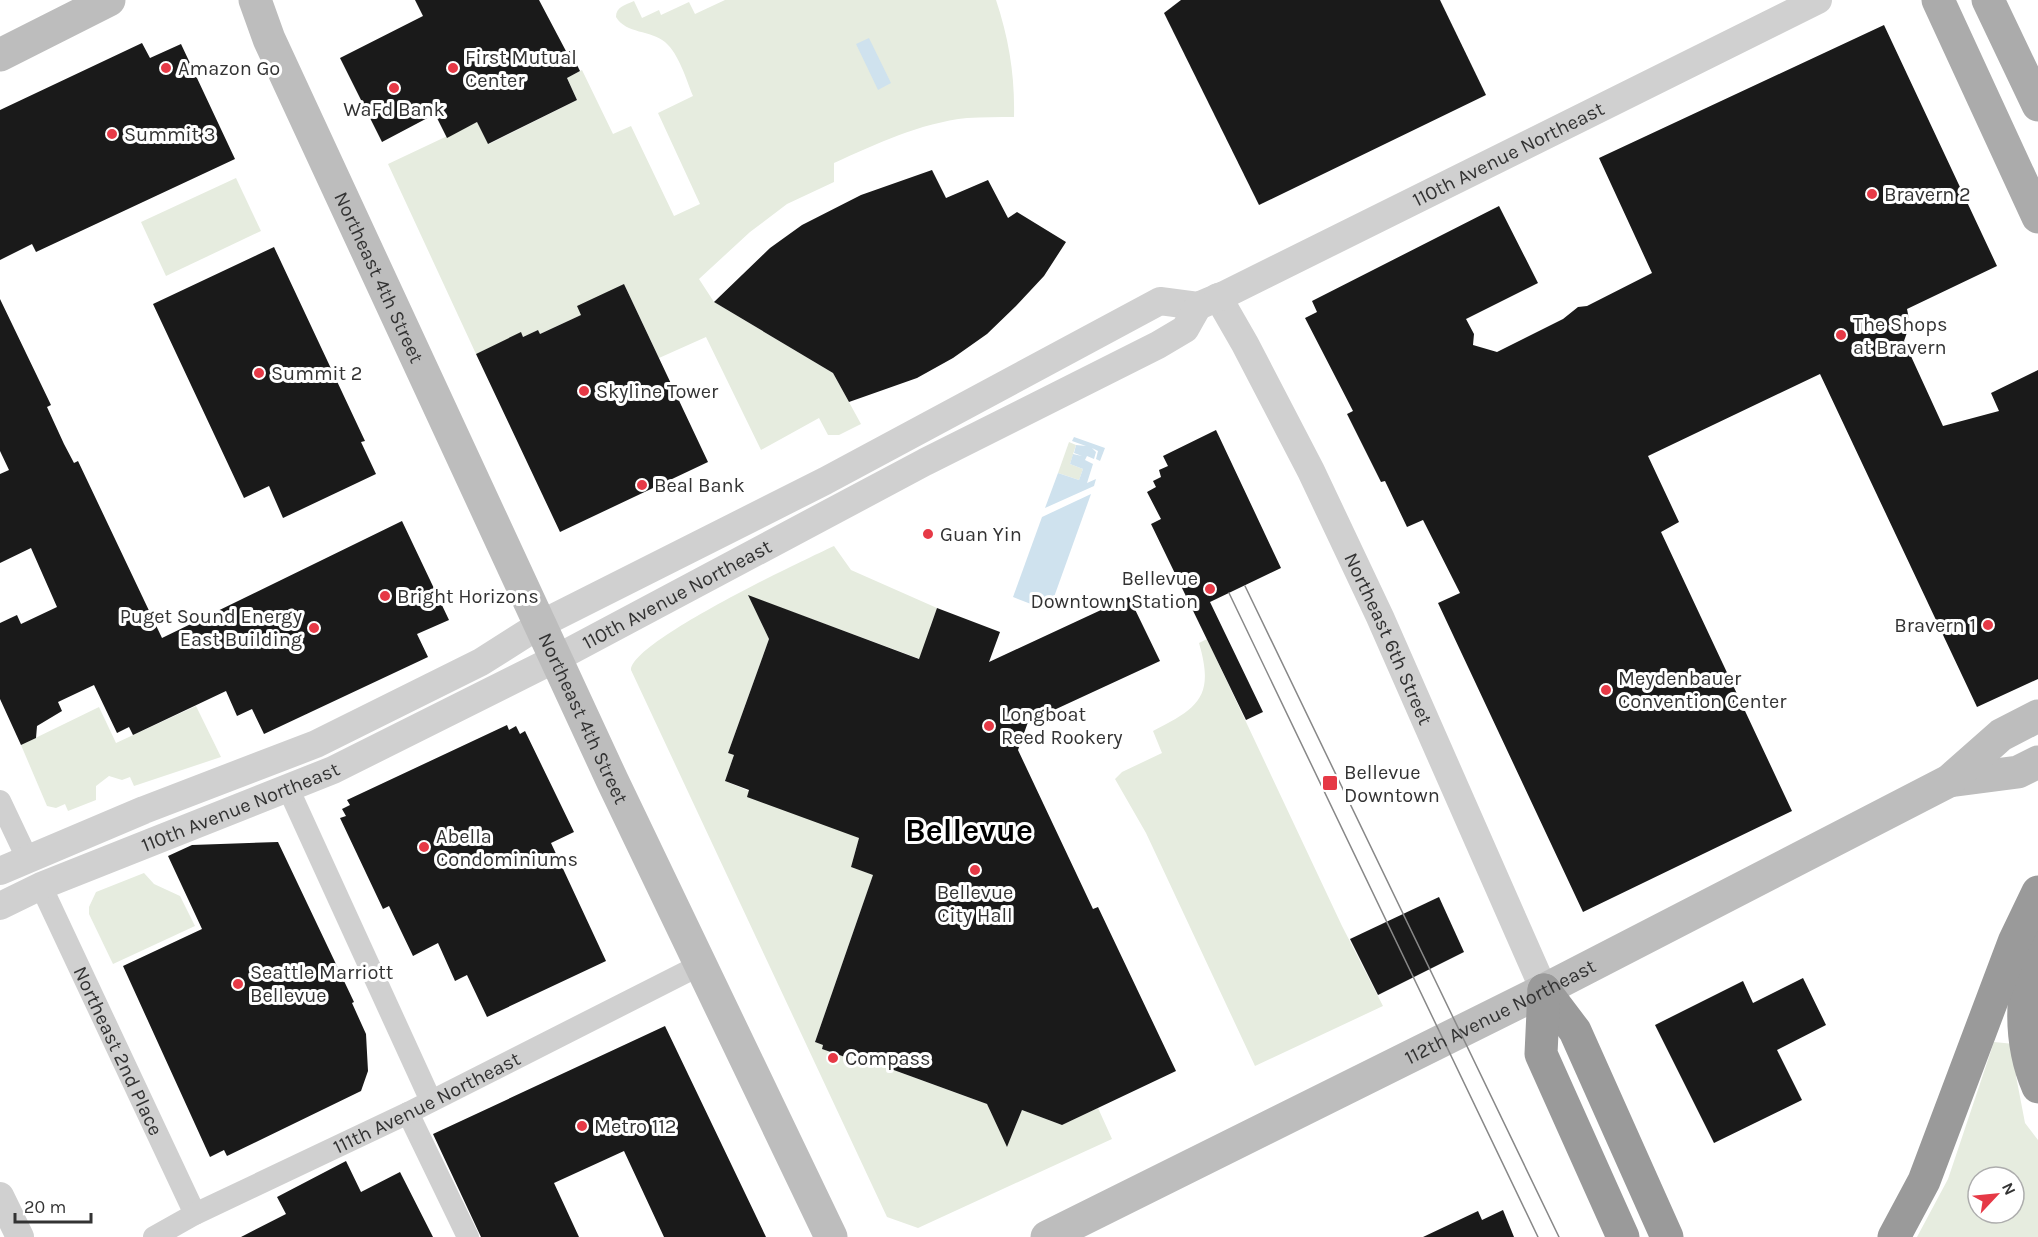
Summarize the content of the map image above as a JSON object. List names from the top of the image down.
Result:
{
  "streets": {
    "main road": ["Northeast 4th Street", "112th Avenue Northeast"],
    "street": [
      "110th Avenue Northeast",
      "Northeast 6th Street",
      "Northeast 2nd Place",
      "111th Avenue Northeast"
    ]
  },
  "crossings": [
    ["110th Avenue Northeast", "Northeast 4th Street"],
    ["110th Avenue Northeast", "Northeast 6th Street"],
    ["110th Avenue Northeast", "Northeast 2nd Place"],
    ["Northeast 4th Street", "111th Avenue Northeast"],
    ["Northeast 6th Street", "112th Avenue Northeast"],
    ["Northeast 2nd Place", "111th Avenue Northeast"]
  ],
  "districts": ["Bellevue"],
  "places": {
    "other": [
      "Amazon Go",
      "First Mutual Center",
      "WaFd Bank",
      "Summit 3",
      "Bravern 2",
      "The Shops at Bravern",
      "Summit 2",
      "Skyline Tower",
      "Beal Bank",
      "Guan Yin",
      "Bellevue Downtown Station",
      "Bright Horizons",
      "Bravern 1",
      "Puget Sound Energy East Building",
      "Meydenbauer Convention Center",
      "Longboat Reed Rookery",
      "Abella Condominiums",
      "Bellevue City Hall",
      "Seattle Marriott Bellevue",
      "Compass",
      "Metro 112"
    ],
    "transit": ["Bellevue Downtown"]
  },
  "scale_bar": "20 m",
  "north": "top right"
}
